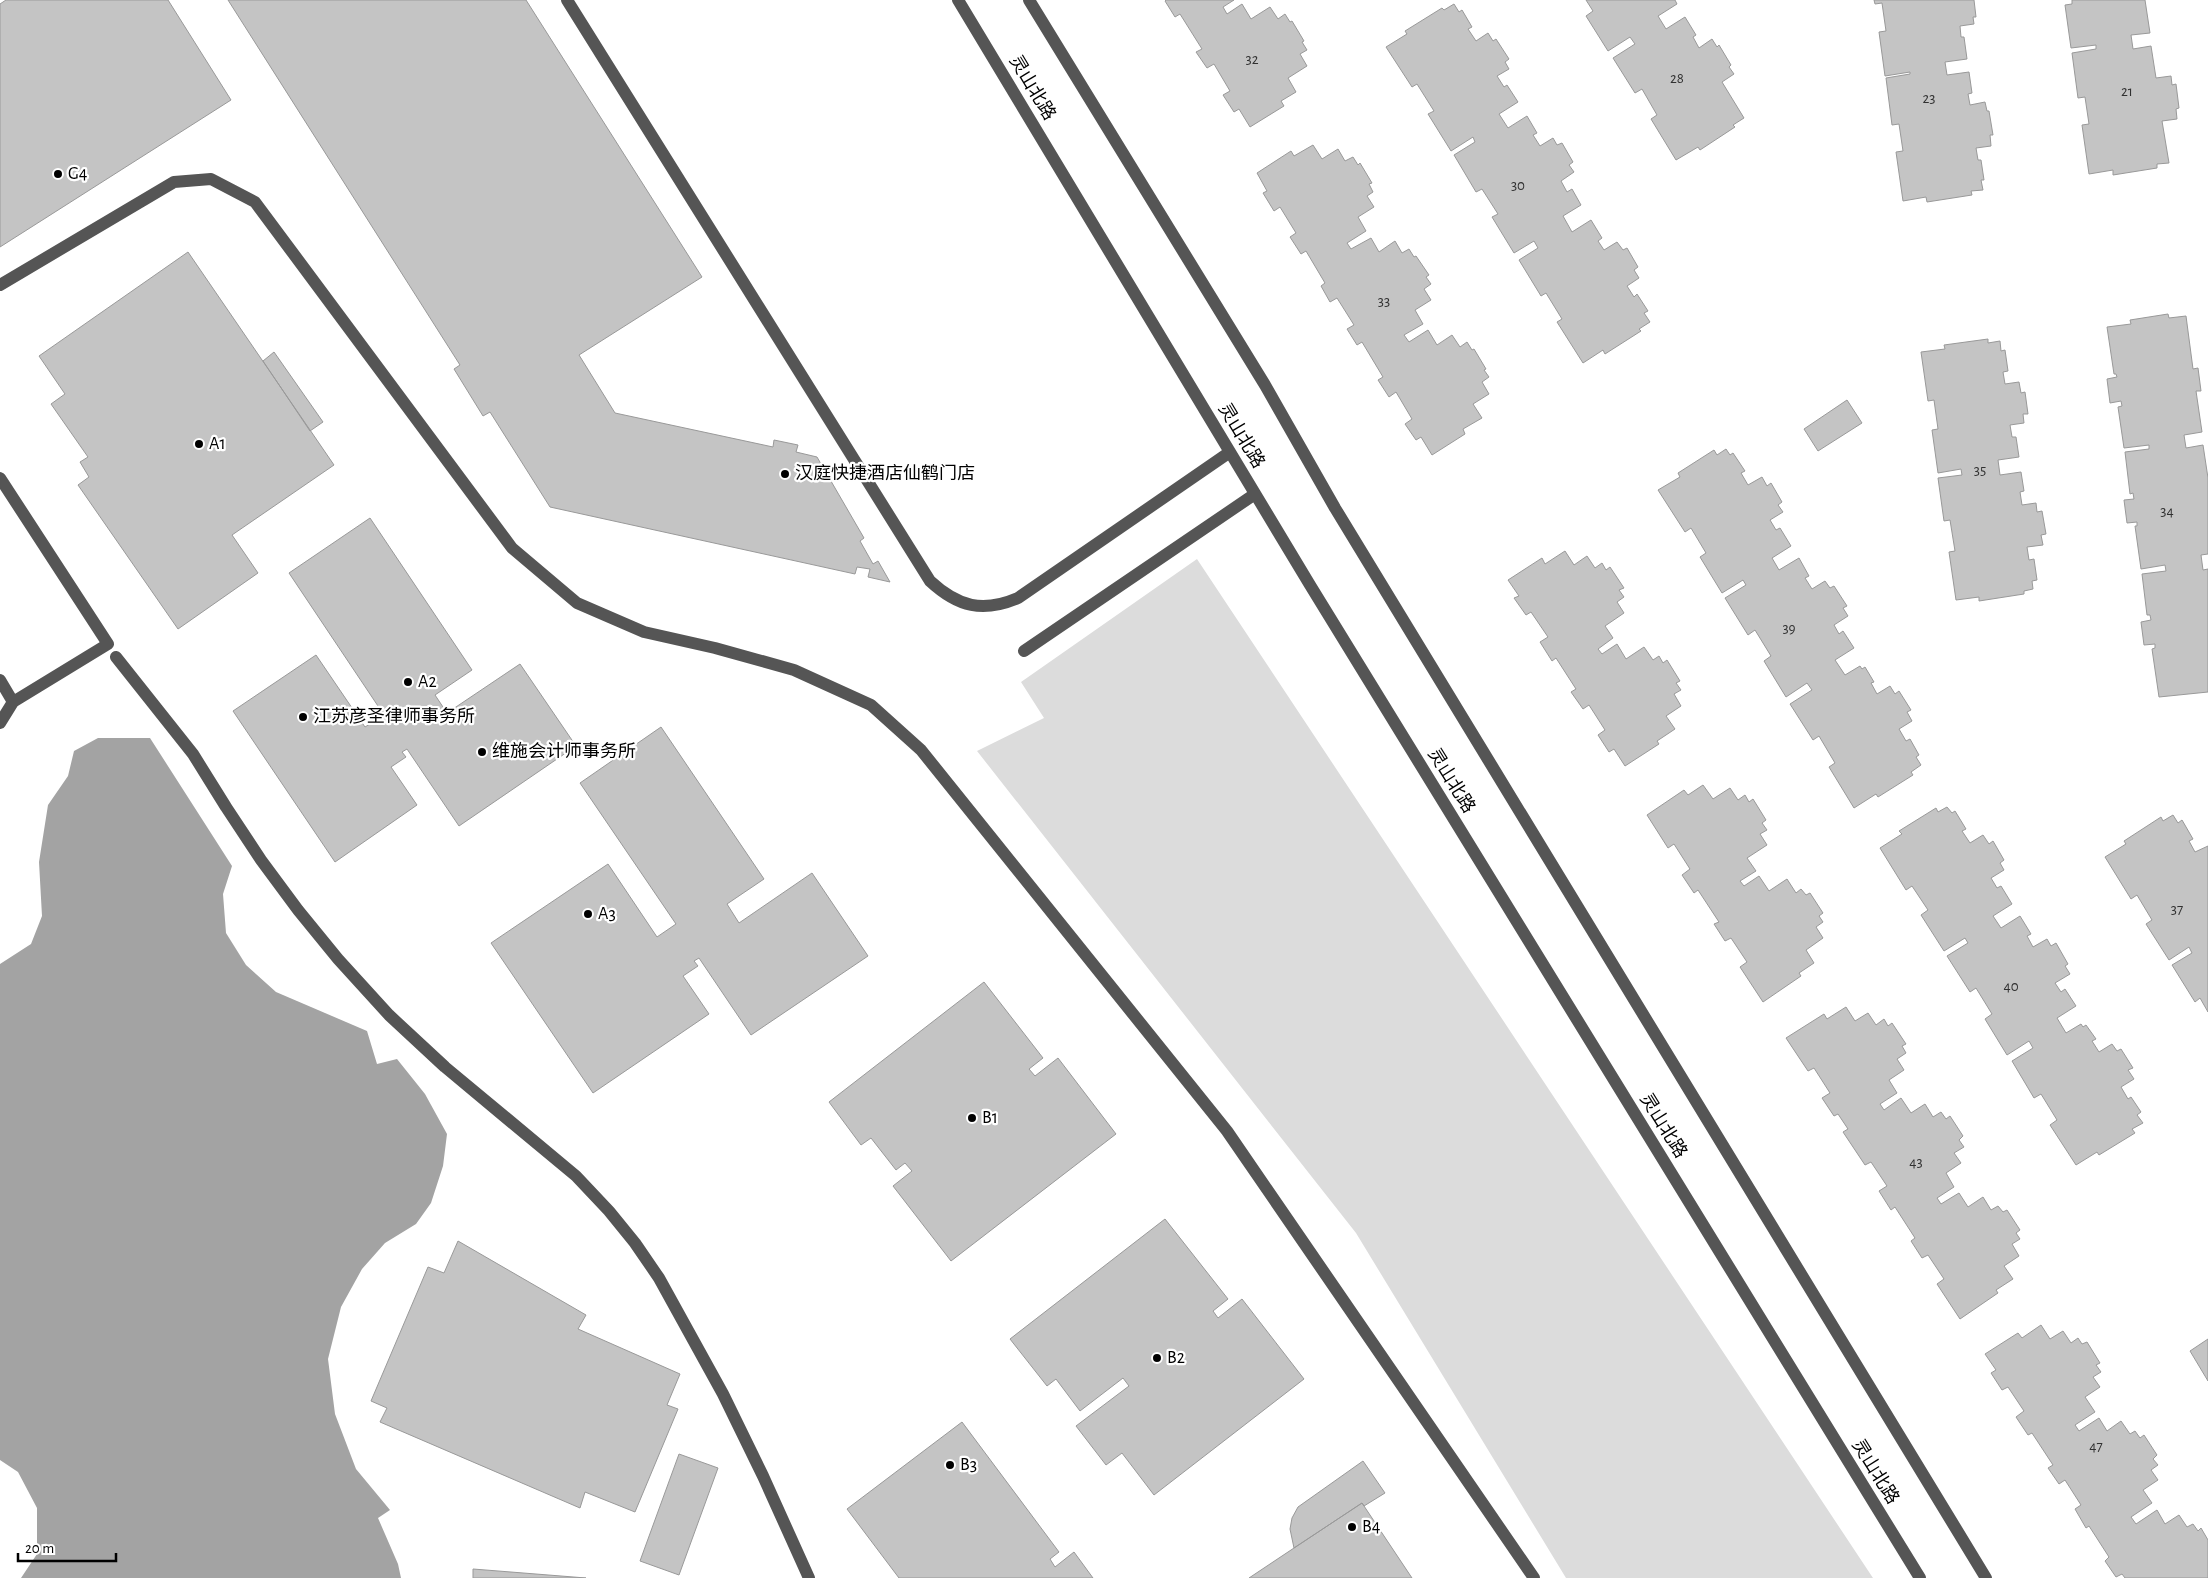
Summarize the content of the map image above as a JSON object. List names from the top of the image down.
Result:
{
  "streets": {
    "street": ["灵山北路"]
  },
  "places": [
    "G4",
    "A1",
    "汉庭快捷酒店仙鹤门店",
    "A2",
    "江苏彦圣律师事务所",
    "维施会计师事务所",
    "A3",
    "B1",
    "B2",
    "B3",
    "B4"
  ],
  "house_numbers": [
    "32",
    "28",
    "21",
    "23",
    "30",
    "33",
    "35",
    "34",
    "39",
    "37",
    "40",
    "43",
    "47"
  ],
  "scale_bar": "20 m"
}
